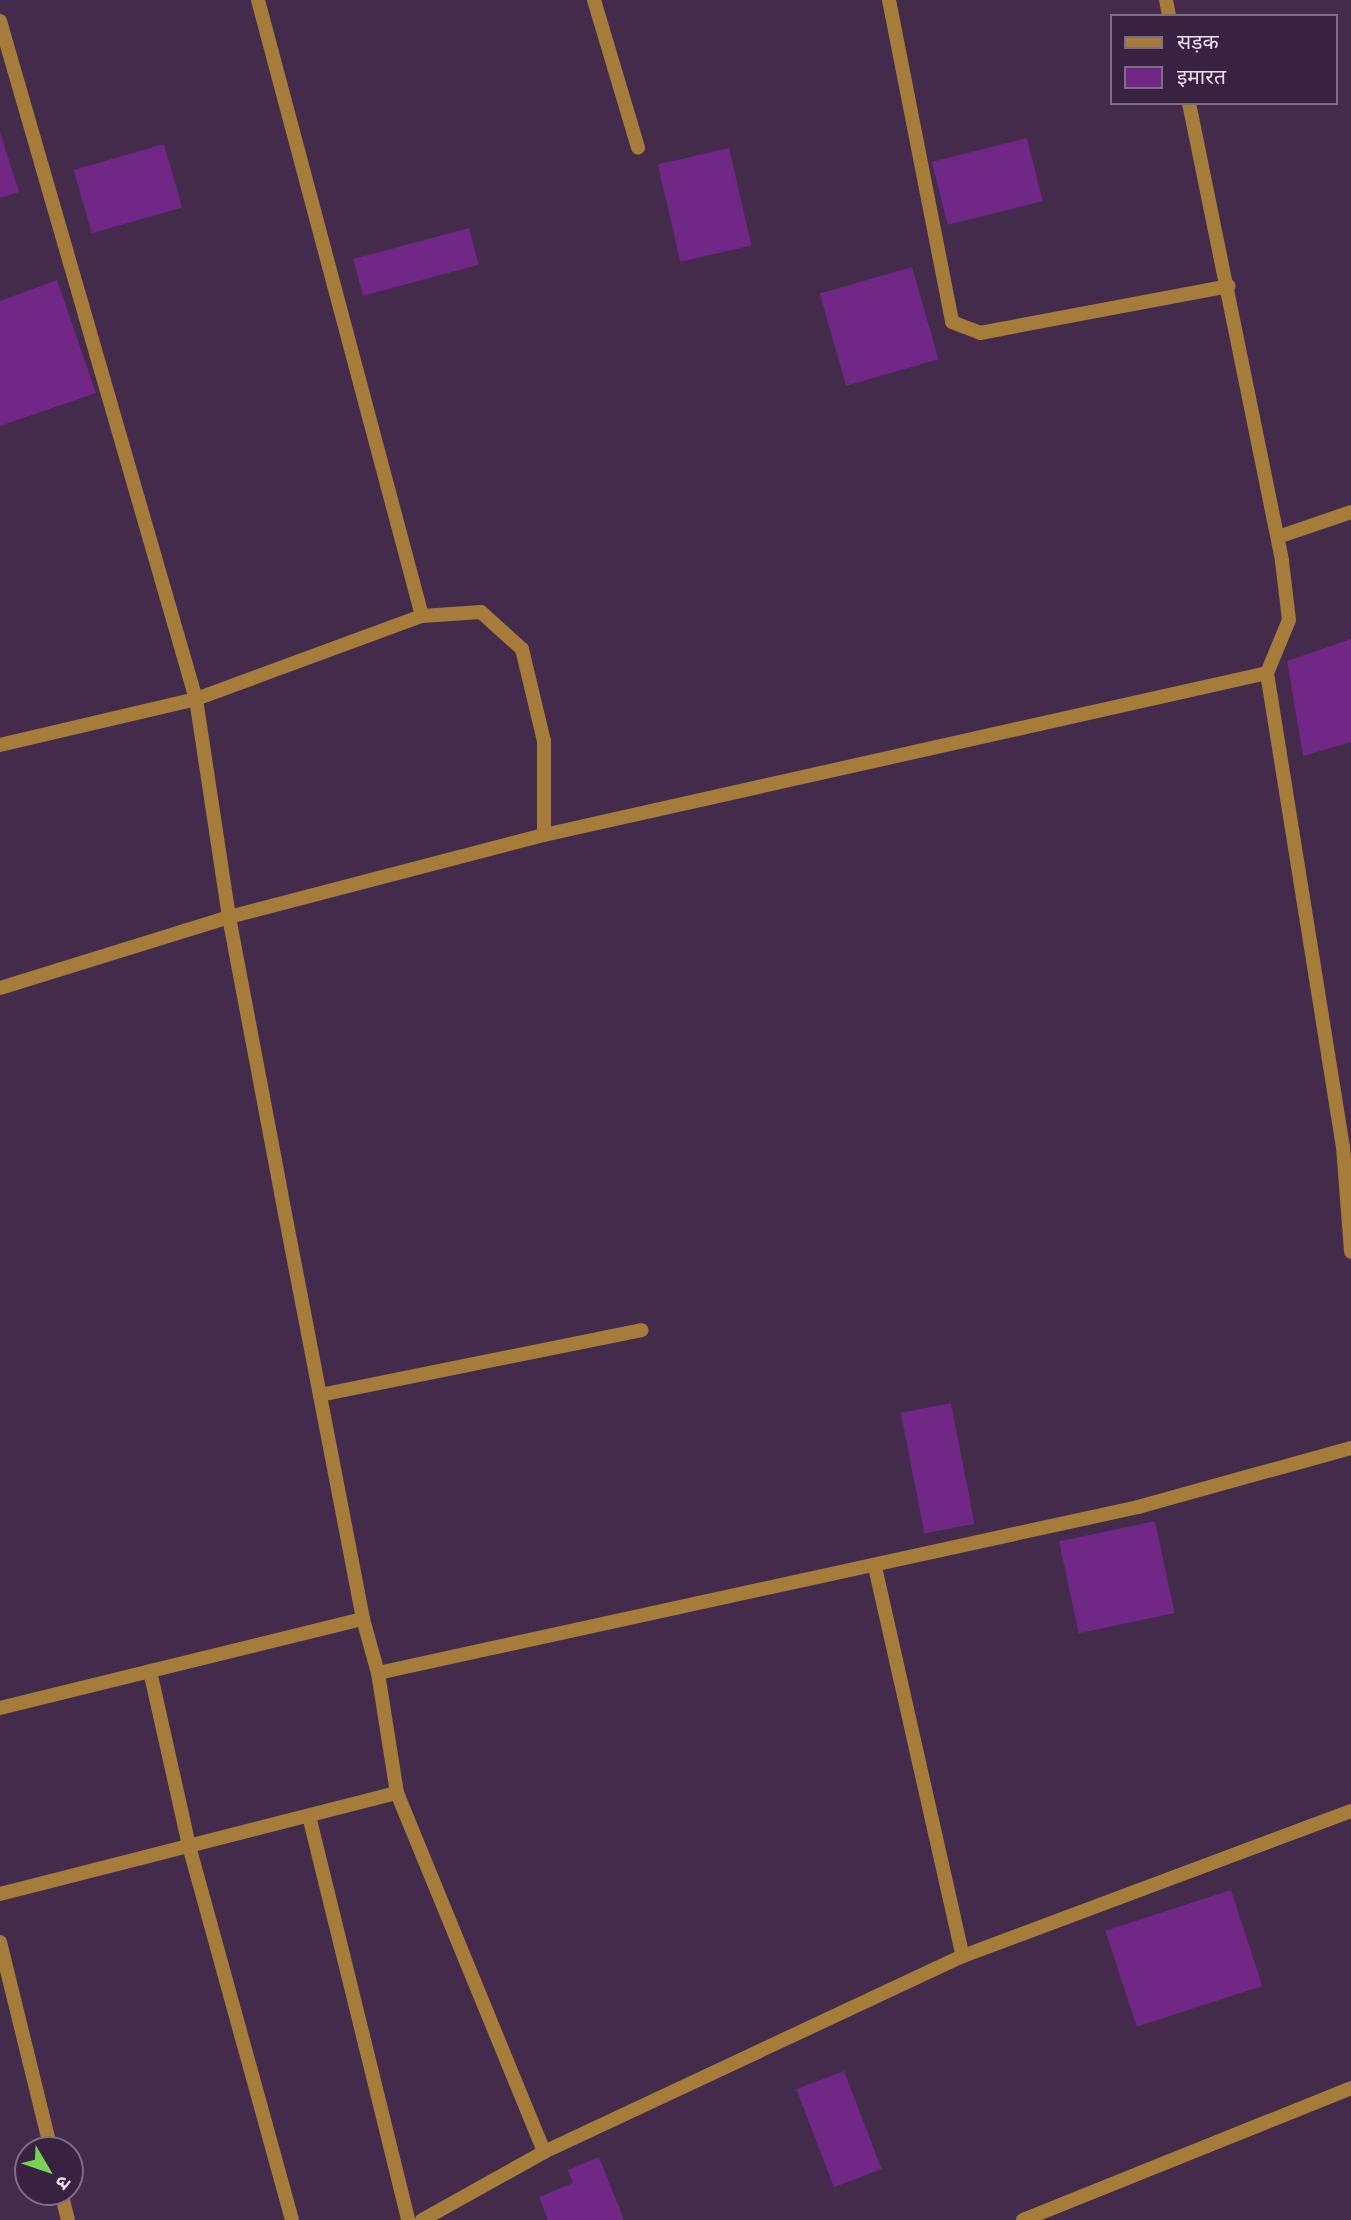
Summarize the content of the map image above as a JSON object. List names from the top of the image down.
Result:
{
  "legend": ["सड़क", "इमारत"],
  "north": "bottom right"
}
